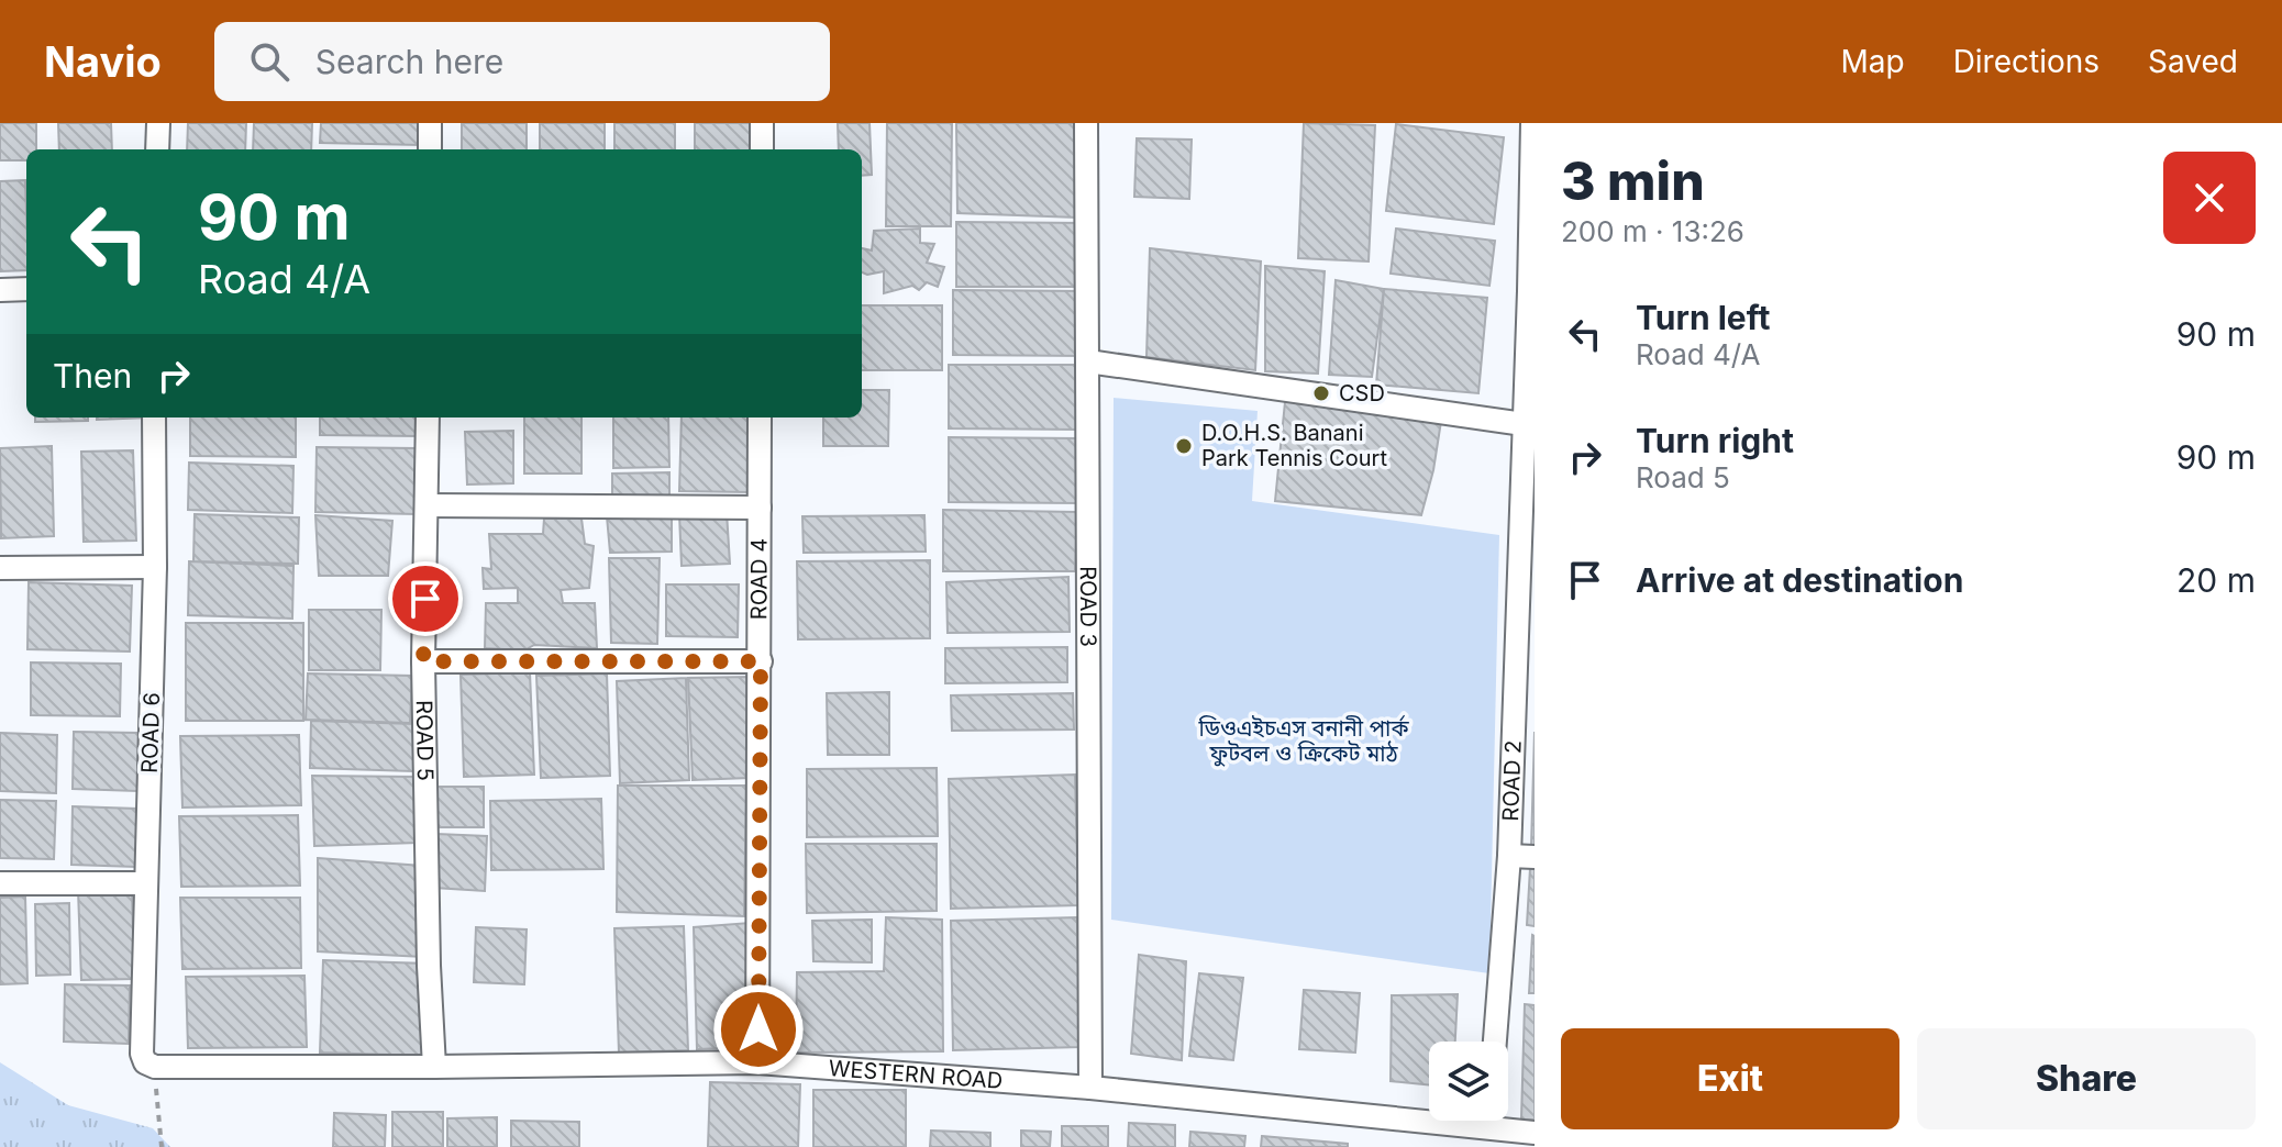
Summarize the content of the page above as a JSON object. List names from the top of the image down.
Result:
{
  "streets": {
    "street": [
      "ROAD 4",
      "ROAD 3",
      "ROAD 6",
      "ROAD 5",
      "ROAD 2",
      "WESTERN ROAD"
    ]
  },
  "crossings": [
    ["ROAD 4", "WESTERN ROAD"],
    ["ROAD 3", "WESTERN ROAD"],
    ["ROAD 6", "WESTERN ROAD"],
    ["ROAD 5", "WESTERN ROAD"]
  ],
  "parks": ["ডিওএইচএস বনানী পার্ক ফুটবল ও ক্রিকেট মাঠ"],
  "places": ["CSD", "D.O.H.S. Banani Park Tennis Court"],
  "page": {
    "header": "Navio",
    "search": "Search here",
    "nav": ["Map", "Directions", "Saved"],
    "heading": ["3 min", "200 m · 13:26"],
    "turn": ["90 m", "Road 4/A"],
    "list": [
      {
        "name": "Turn left",
        "note": "Road 4/A",
        "value": "90 m"
      },
      {
        "name": "Turn right",
        "note": "Road 5",
        "value": "90 m"
      },
      {
        "name": "Arrive at destination",
        "value": "20 m"
      }
    ],
    "then": "Then",
    "buttons": ["Exit", "Share"]
  }
}
